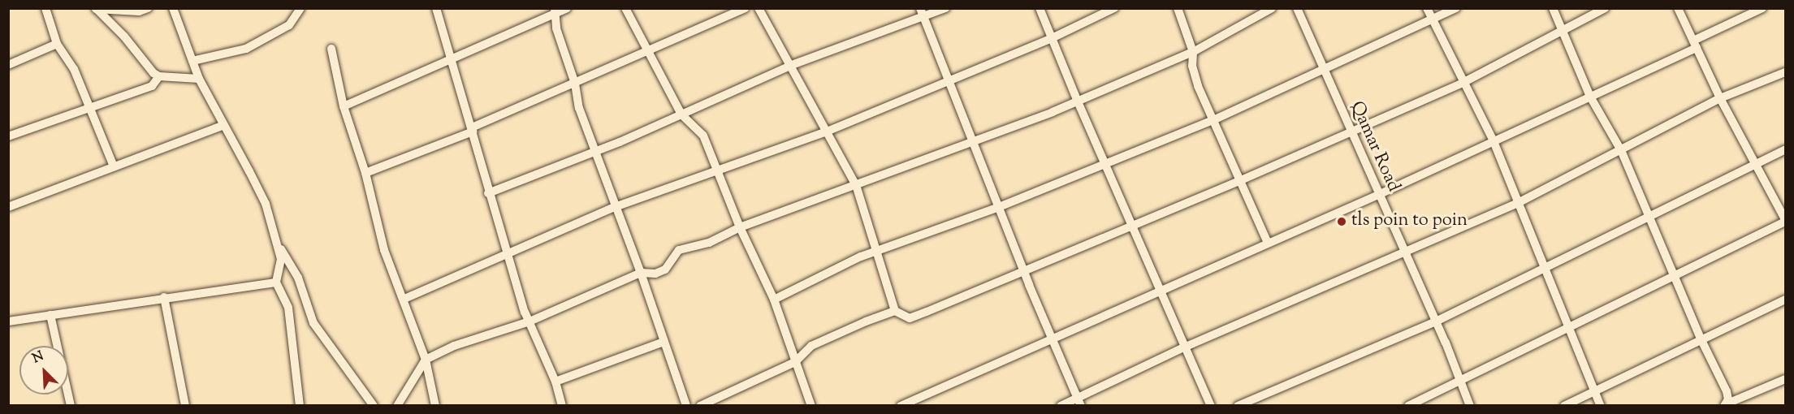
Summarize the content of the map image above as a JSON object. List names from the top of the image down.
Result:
{
  "streets": {
    "street": ["Qamar Road"]
  },
  "places": ["tls poin to poin"],
  "north": "top left"
}
